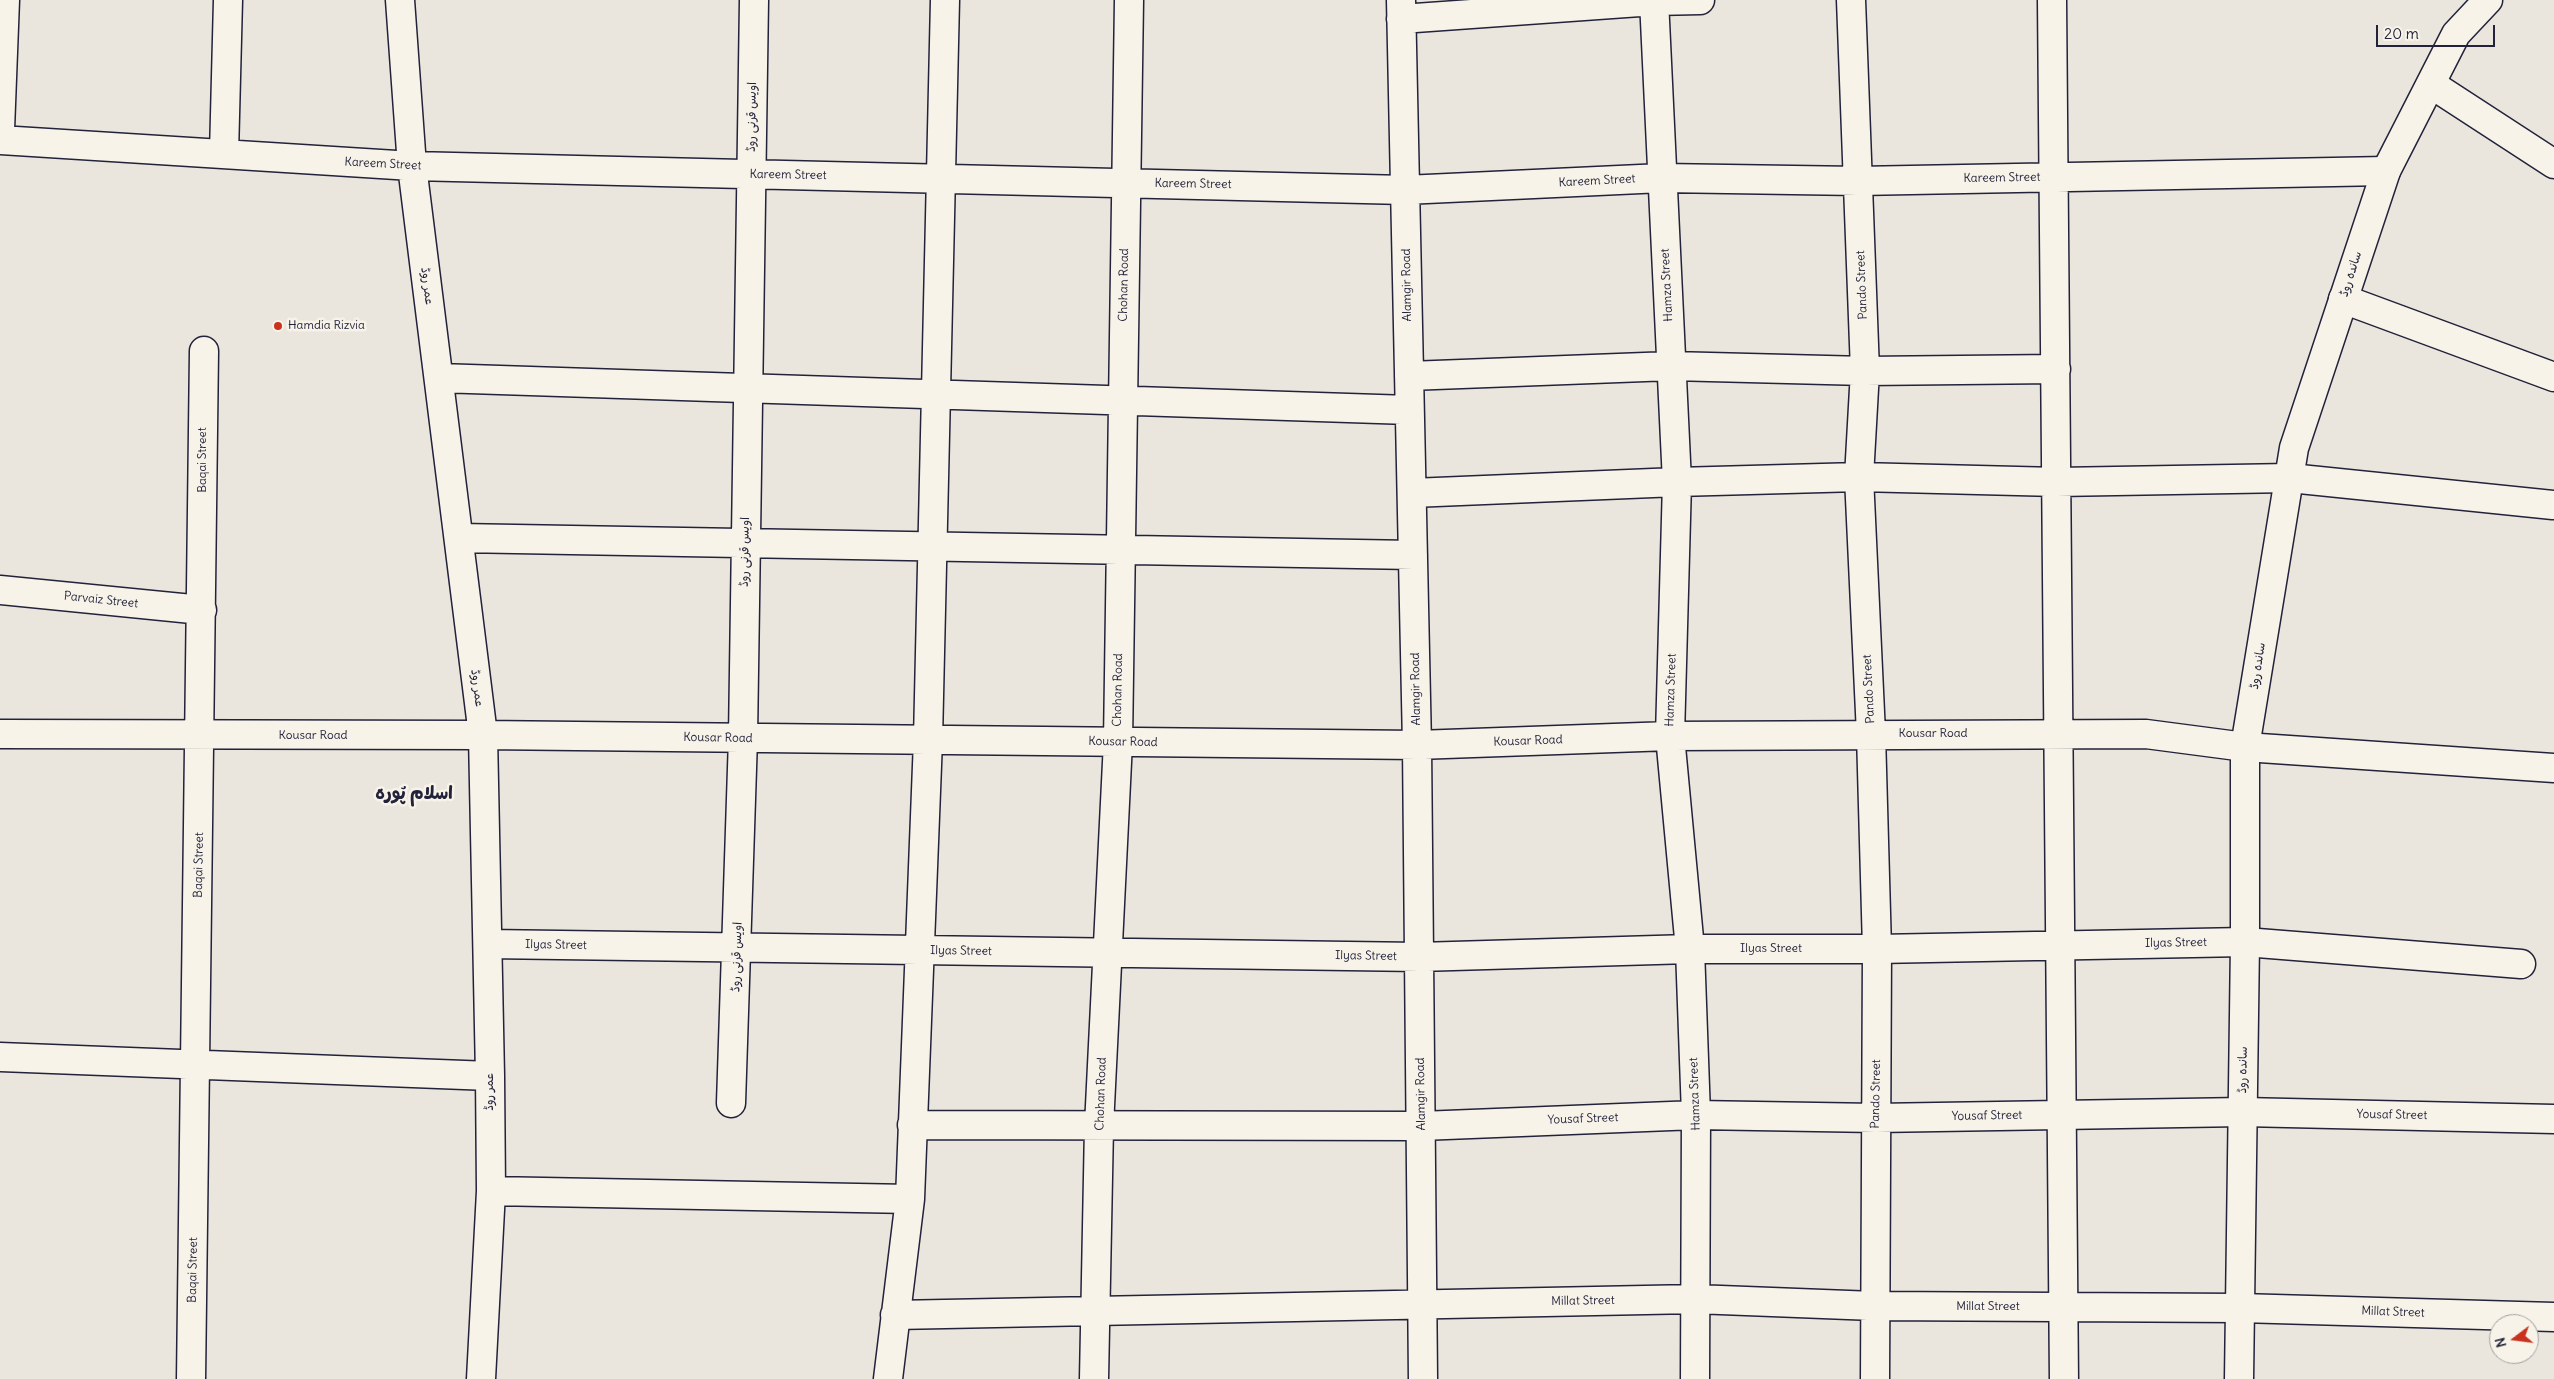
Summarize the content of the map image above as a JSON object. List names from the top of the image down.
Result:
{
  "streets": {
    "street": [
      "اویس قرنی روڈ",
      "Kareem Street",
      "ساندہ روڈ",
      "Chohan Road",
      "Alamgir Road",
      "Hamza Street",
      "Pando Street",
      "عمر روڈ",
      "Baqai Street",
      "Parvaiz Street",
      "Kousar Road",
      "Ilyas Street",
      "Yousaf Street",
      "Millat Street"
    ]
  },
  "crossings": [
    ["اویس قرنی روڈ", "Kareem Street"],
    ["اویس قرنی روڈ", "Kousar Road"],
    ["اویس قرنی روڈ", "Ilyas Street"],
    ["Kareem Street", "ساندہ روڈ"],
    ["Kareem Street", "Chohan Road"],
    ["Kareem Street", "Alamgir Road"],
    ["Kareem Street", "Hamza Street"],
    ["Kareem Street", "Pando Street"],
    ["Kareem Street", "عمر روڈ"],
    ["ساندہ روڈ", "Kousar Road"],
    ["ساندہ روڈ", "Ilyas Street"],
    ["ساندہ روڈ", "Yousaf Street"],
    ["ساندہ روڈ", "Millat Street"],
    ["Chohan Road", "Kousar Road"],
    ["Chohan Road", "Ilyas Street"],
    ["Chohan Road", "Yousaf Street"],
    ["Chohan Road", "Millat Street"],
    ["Alamgir Road", "Kousar Road"],
    ["Alamgir Road", "Ilyas Street"],
    ["Alamgir Road", "Yousaf Street"],
    ["Alamgir Road", "Millat Street"],
    ["Hamza Street", "Kousar Road"],
    ["Hamza Street", "Ilyas Street"],
    ["Hamza Street", "Yousaf Street"],
    ["Hamza Street", "Millat Street"],
    ["Pando Street", "Kousar Road"],
    ["Pando Street", "Ilyas Street"],
    ["Pando Street", "Yousaf Street"],
    ["Pando Street", "Millat Street"],
    ["عمر روڈ", "Kousar Road"],
    ["عمر روڈ", "Ilyas Street"],
    ["Baqai Street", "Parvaiz Street"],
    ["Baqai Street", "Kousar Road"]
  ],
  "districts": ["اسلام پُورہ"],
  "places": ["Hamdia Rizvia"],
  "scale_bar": "20 m",
  "north": "left"
}
